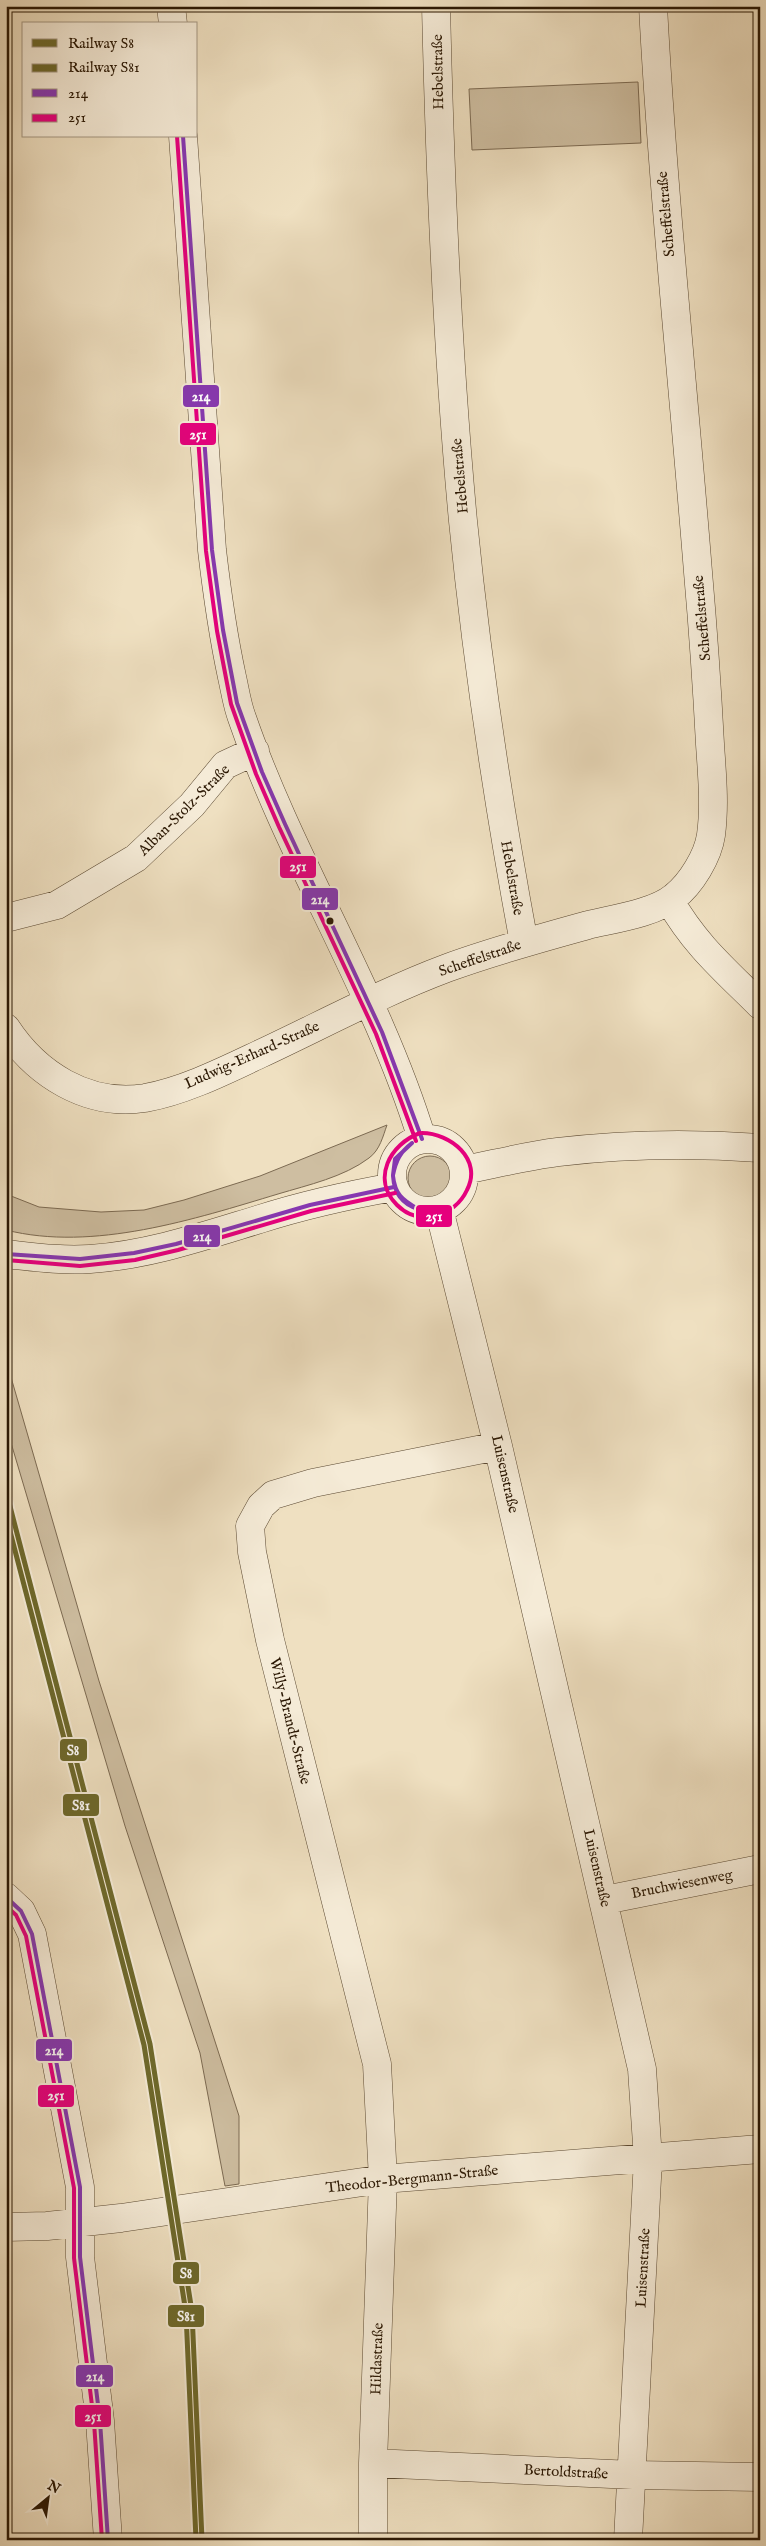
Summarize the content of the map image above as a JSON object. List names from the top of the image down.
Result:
{
  "streets": {
    "street": [
      "Hebelstraße",
      "Scheffelstraße",
      "Alban-Stolz-Straße",
      "Ludwig-Erhard-Straße",
      "Luisenstraße",
      "Willy-Brandt-Straße",
      "Bruchwiesenweg",
      "Theodor-Bergmann-Straße",
      "Hildastraße",
      "Bertoldstraße"
    ]
  },
  "crossings": [
    ["Hebelstraße", "Scheffelstraße"],
    ["Scheffelstraße", "Ludwig-Erhard-Straße"],
    ["Luisenstraße", "Willy-Brandt-Straße"],
    ["Luisenstraße", "Bruchwiesenweg"],
    ["Luisenstraße", "Theodor-Bergmann-Straße"],
    ["Luisenstraße", "Bertoldstraße"],
    ["Willy-Brandt-Straße", "Theodor-Bergmann-Straße"],
    ["Willy-Brandt-Straße", "Hildastraße"],
    ["Theodor-Bergmann-Straße", "Hildastraße"],
    ["Hildastraße", "Bertoldstraße"]
  ],
  "lines": [
    "transit line 214",
    "transit line 251",
    "rail line S8",
    "rail line S81"
  ],
  "legend": [
    "Railway S8",
    "Railway S81",
    "214",
    "251"
  ],
  "north": "top right"
}
